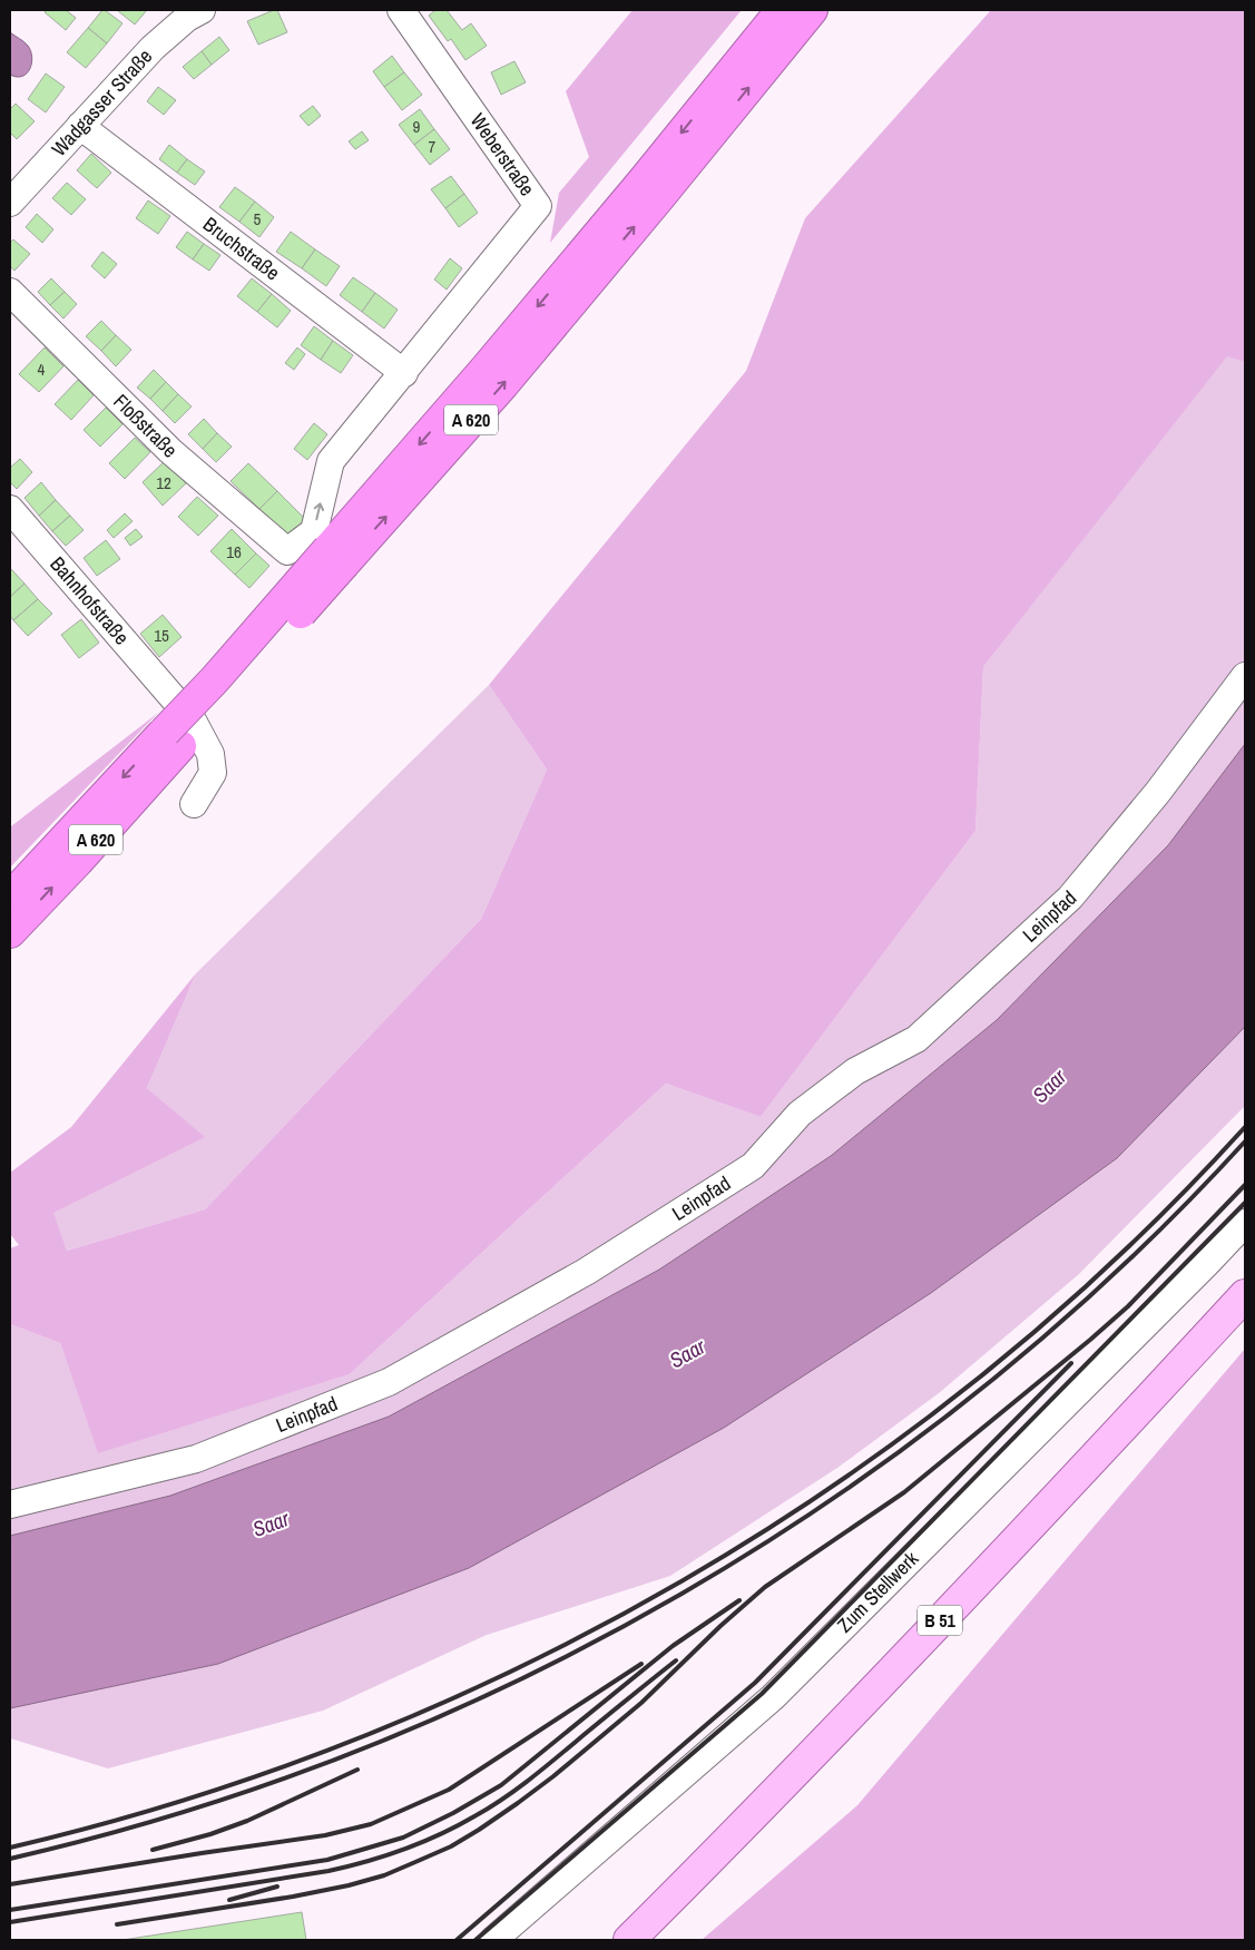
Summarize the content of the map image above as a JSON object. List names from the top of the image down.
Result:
{
  "streets": {
    "highway": ["A 620"],
    "main road": ["B 51"],
    "street": [
      "Wadgasser Straße",
      "Weberstraße",
      "Bruchstraße",
      "Floßstraße",
      "Bahnhofstraße",
      "Leinpfad",
      "Zum Stellwerk"
    ]
  },
  "crossings": [
    ["Wadgasser Straße", "Bruchstraße"],
    ["Weberstraße", "Bruchstraße"],
    ["Weberstraße", "Floßstraße"],
    ["Bruchstraße", "Floßstraße"],
    ["A 620", "Bahnhofstraße"]
  ],
  "water": ["Saar"],
  "house_numbers": [
    "9",
    "7",
    "5",
    "4",
    "12",
    "16",
    "15"
  ]
}
